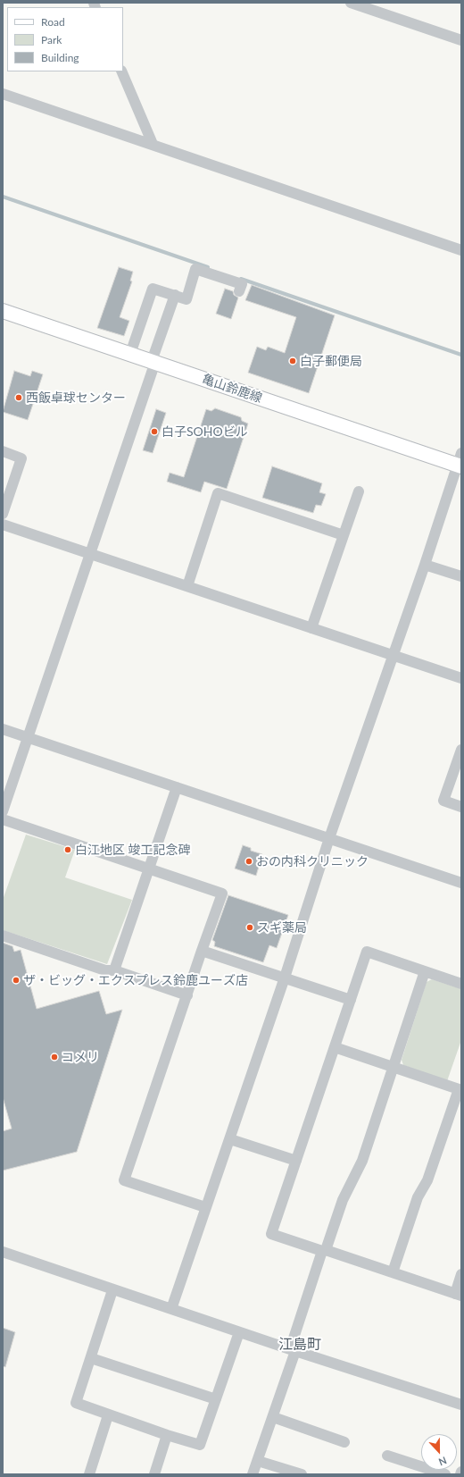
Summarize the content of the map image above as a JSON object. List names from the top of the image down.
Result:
{
  "streets": {
    "main road": ["亀山鈴鹿線"]
  },
  "districts": ["江島町"],
  "places": [
    "白子郵便局",
    "西飯卓球センター",
    "白子SOHOビル",
    "白江地区 竣工記念碑",
    "おの内科クリニック",
    "スギ薬局",
    "ザ・ビッグ・エクスプレス鈴鹿ユーズ店",
    "コメリ"
  ],
  "legend": ["Road", "Park", "Building"],
  "north": "bottom"
}
